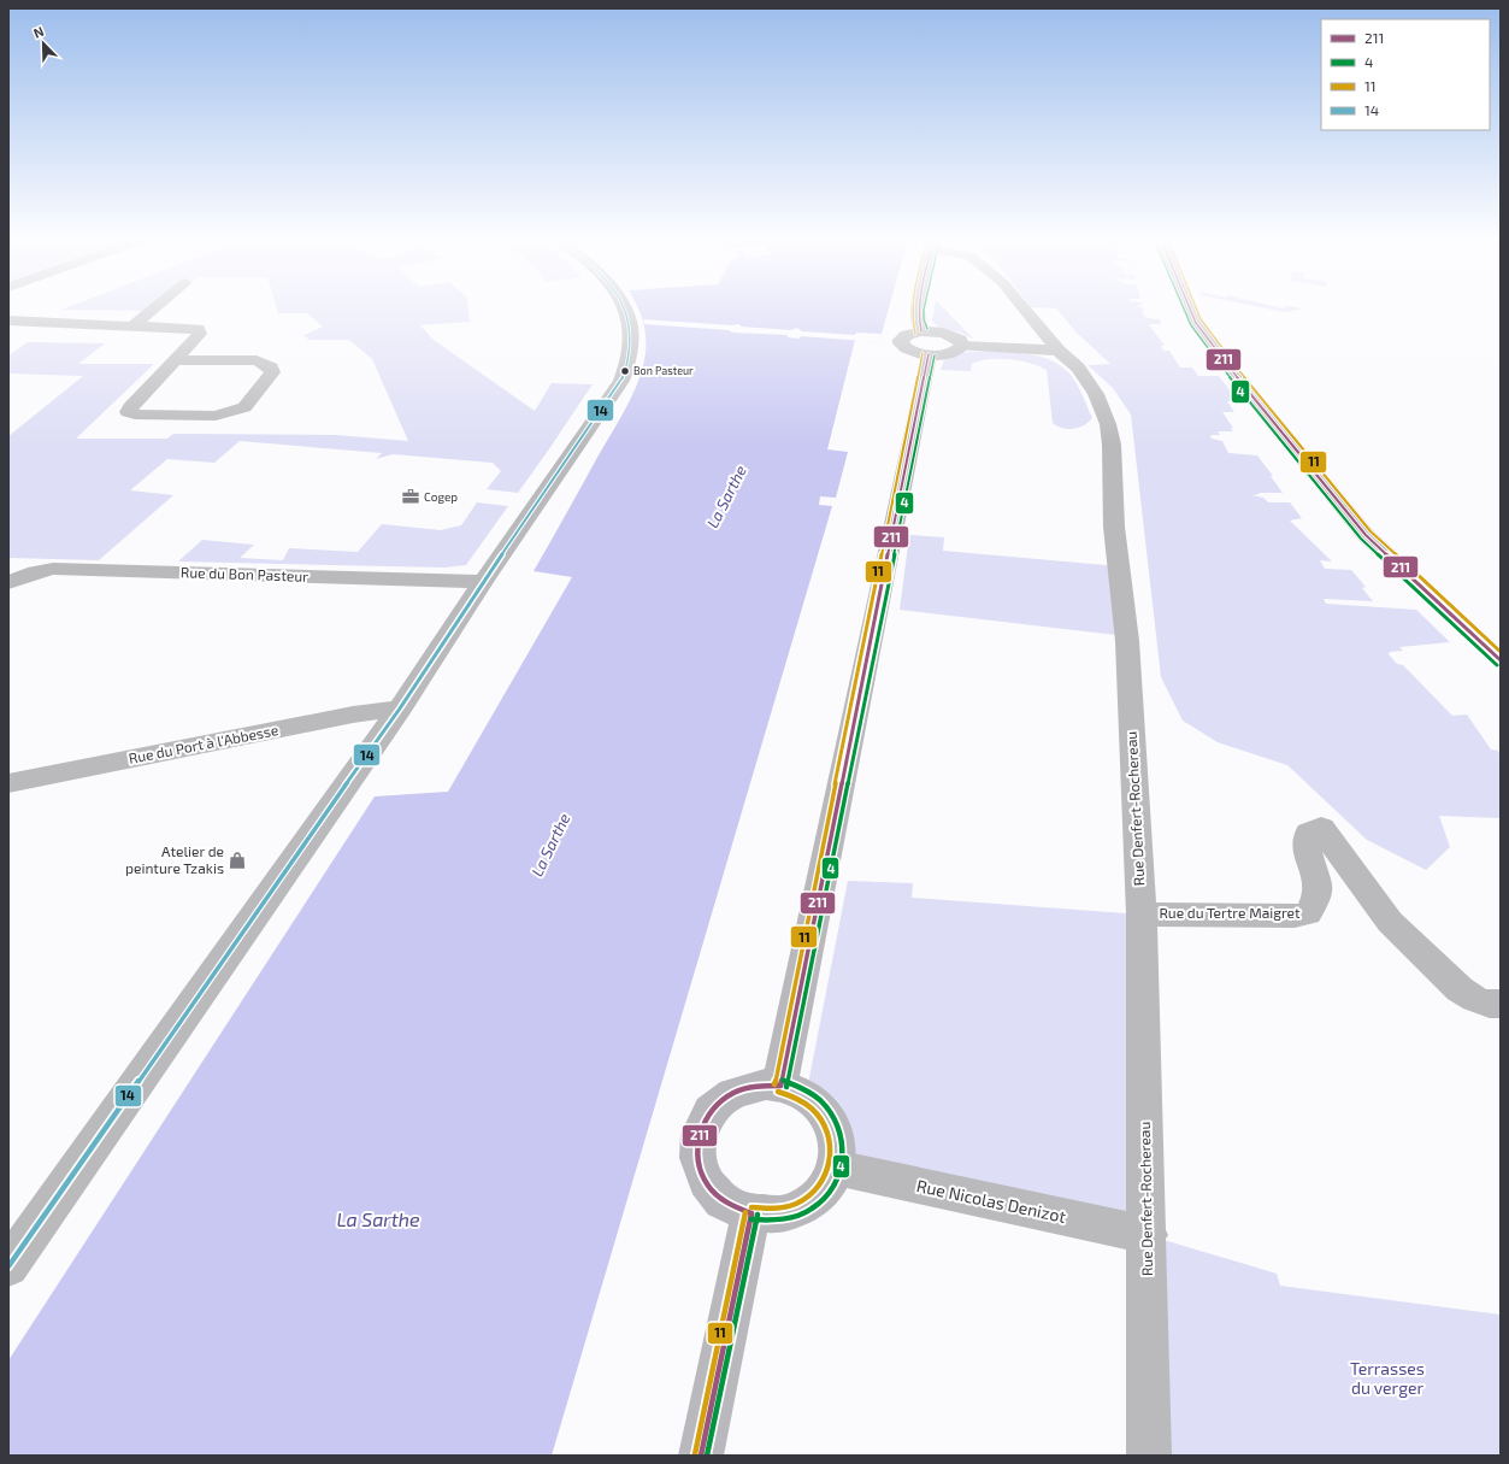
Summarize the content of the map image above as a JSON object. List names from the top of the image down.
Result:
{
  "streets": {
    "street": [
      "Rue du Bon Pasteur",
      "Rue du Port à l'Abbesse",
      "Rue Denfert-Rochereau",
      "Rue du Tertre Maigret",
      "Rue Nicolas Denizot"
    ]
  },
  "crossings": [
    ["Rue Denfert-Rochereau", "Rue du Tertre Maigret"],
    ["Rue Denfert-Rochereau", "Rue Nicolas Denizot"]
  ],
  "water": ["La Sarthe"],
  "parks": ["Terrasses du verger"],
  "places": {
    "other": ["Bon Pasteur"],
    "office": ["Cogep"],
    "shop": ["Atelier de peinture Tzakis"]
  },
  "lines": [
    "transit line 211",
    "transit line 4",
    "transit line 11",
    "transit line 14"
  ],
  "legend": [
    "211",
    "4",
    "11",
    "14"
  ],
  "north": "top left"
}
